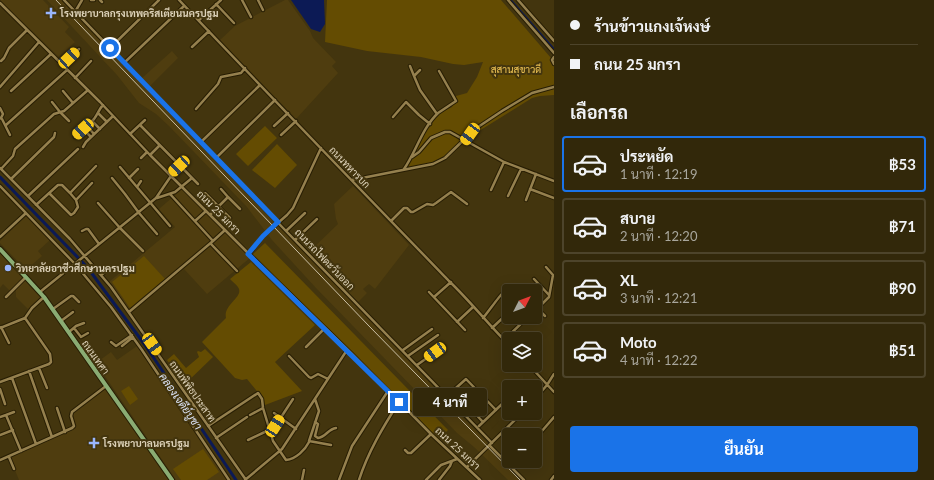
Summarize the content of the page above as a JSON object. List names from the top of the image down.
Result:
{
  "streets": {
    "main road": ["ถนนเทศา"],
    "street": [
      "ถนนทหารบก",
      "ถนน 25 มกรา",
      "ถนนรถไฟตะวันออก",
      "ถนนพิพิธประสาท"
    ]
  },
  "water": ["คลองเจดีย์บูชา"],
  "parks": ["สุสานสุขาวดี"],
  "places": {
    "health": ["โรงพยาบาลกรุงเทพคริสเตียนนครปฐม", "โรงพยาบาลนครปฐม"],
    "other": ["วิทยาลัยอาชีวศึกษานครปฐม"]
  },
  "north": "top right",
  "page": {
    "banner": ["ร้านข้าวแกงเจ้หงษ์", "ถนน 25 มกรา"],
    "heading": "เลือกรถ",
    "list": [
      {
        "name": "ประหยัด",
        "note": "1 นาที · 12:19",
        "value": "฿53"
      },
      {
        "name": "สบาย",
        "note": "2 นาที · 12:20",
        "value": "฿71"
      },
      {
        "name": "XL",
        "note": "3 นาที · 12:21",
        "value": "฿90"
      },
      {
        "name": "Moto",
        "note": "4 นาที · 12:22",
        "value": "฿51"
      }
    ],
    "map_buttons": ["+", "−"],
    "bubble": "4 นาที",
    "buttons": "ยืนยัน"
  }
}
